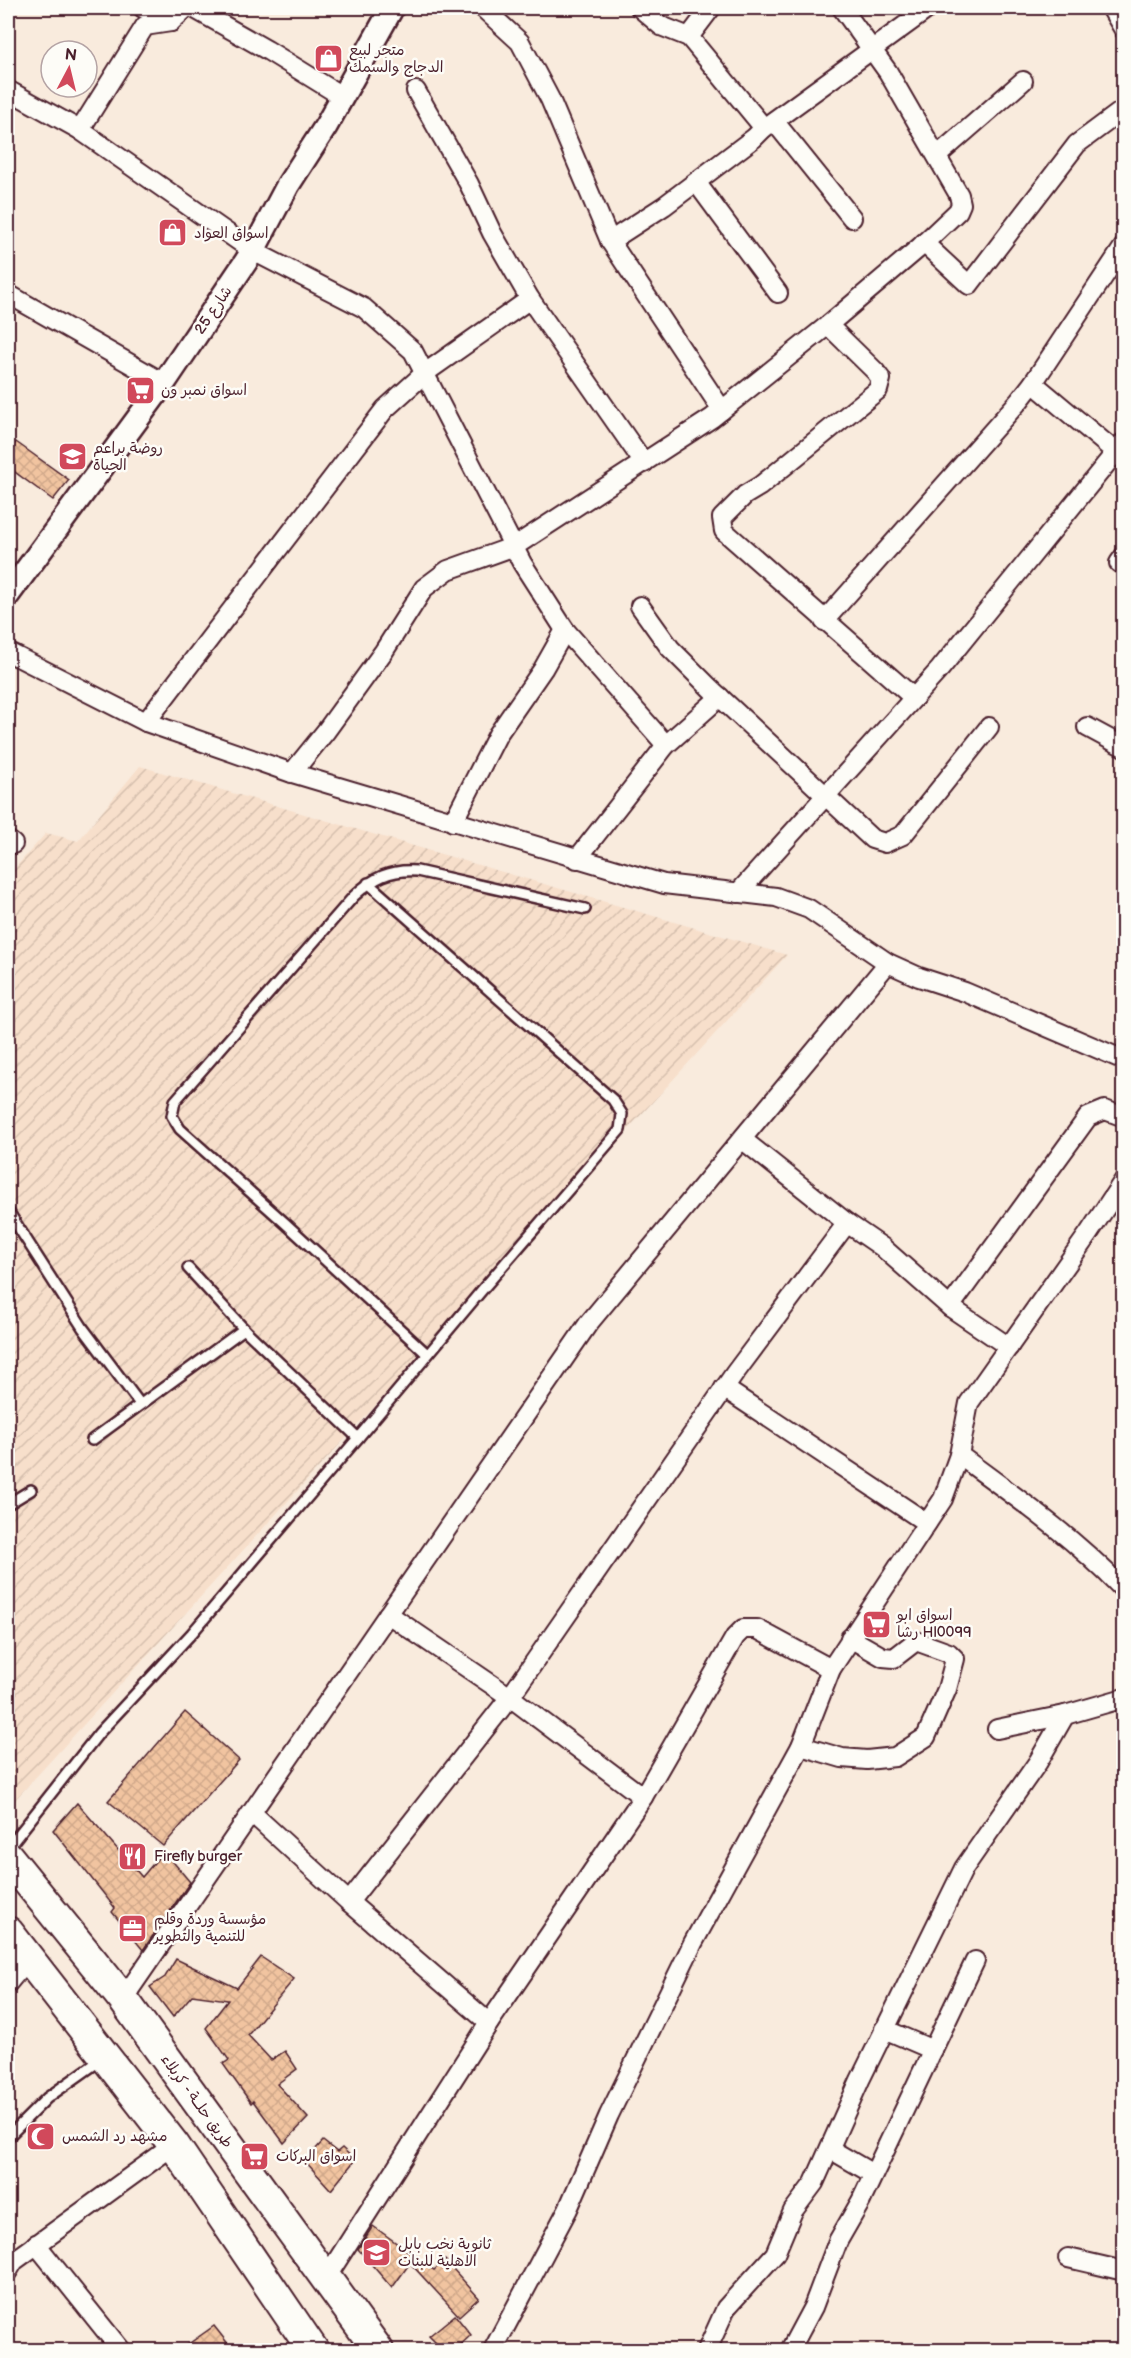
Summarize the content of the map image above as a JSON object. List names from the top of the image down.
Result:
{
  "streets": {
    "main road": ["طريق حلــة - كربلاء"],
    "street": ["شارع 25"]
  },
  "places": {
    "shop": ["متجر لبيع الدجاج والسمك", "اسواق العواد"],
    "supermarket": ["اسواق نمبر ون", "اسواق ابو رشا Hl0099", "اسواق البركات"],
    "school or university": ["روضة براعم الحياة", "ثانوية نخب بابل الاهلية للبنات"],
    "restaurant": ["Firefly burger"],
    "office": ["مؤسسة وردة وقلم للتنمية والتطوير"],
    "mosque": ["مشهد رد الشمس"]
  },
  "north": "top"
}
